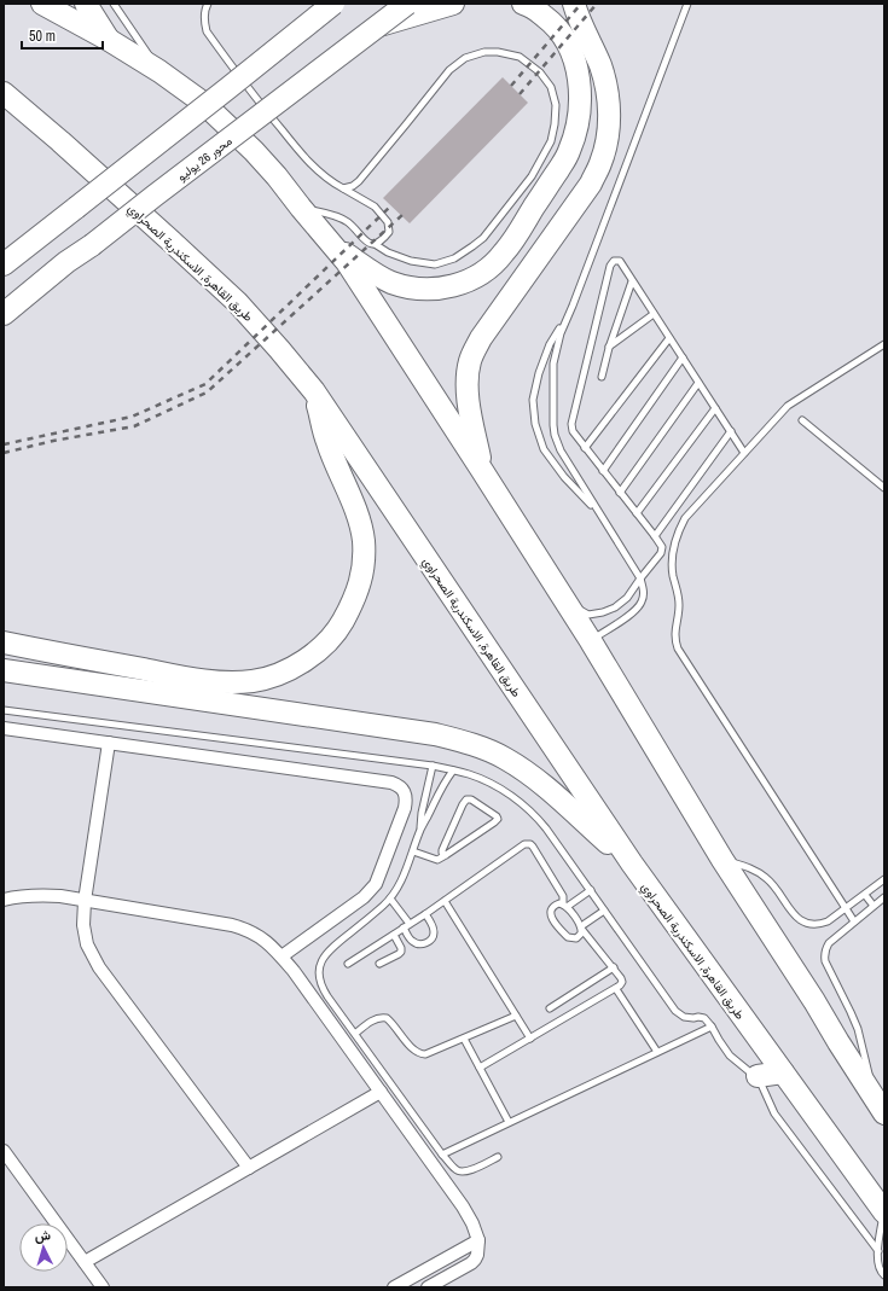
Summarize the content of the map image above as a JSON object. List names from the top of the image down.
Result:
{
  "streets": {
    "highway": ["محور 26 يوليو", "طريق القاهرة, الاسكندرية الصحراوي"]
  },
  "scale_bar": "50 m",
  "north": "top"
}
